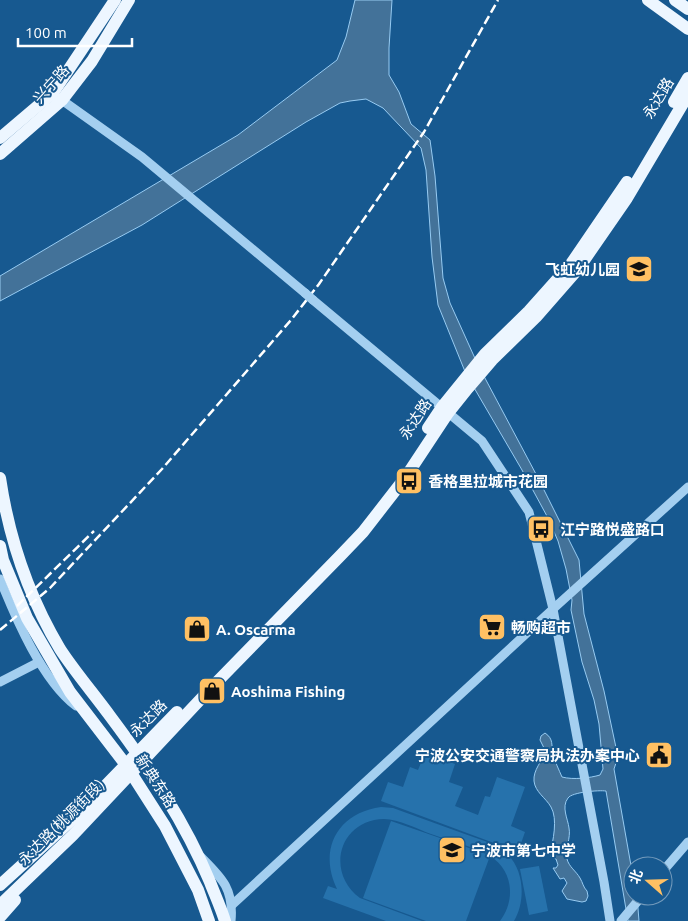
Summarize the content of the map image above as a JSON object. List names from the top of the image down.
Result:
{
  "streets": {
    "main road": [
      "兴宁路",
      "永达路",
      "新典东路",
      "永达路(桃源街段)"
    ]
  },
  "crossings": [
    ["永达路", "新典东路"],
    ["永达路", "永达路(桃源街段)"],
    ["新典东路", "永达路(桃源街段)"]
  ],
  "places": {
    "school or university": ["飞虹幼儿园", "宁波市第七中学"],
    "bus stop": ["香格里拉城市花园", "江宁路悦盛路口"],
    "supermarket": ["畅购超市"],
    "shop": ["A. Oscarma", "Aoshima Fishing"],
    "public building": ["宁波公安交通警察局执法办案中心"]
  },
  "scale_bar": "100 m",
  "north": "left"
}
